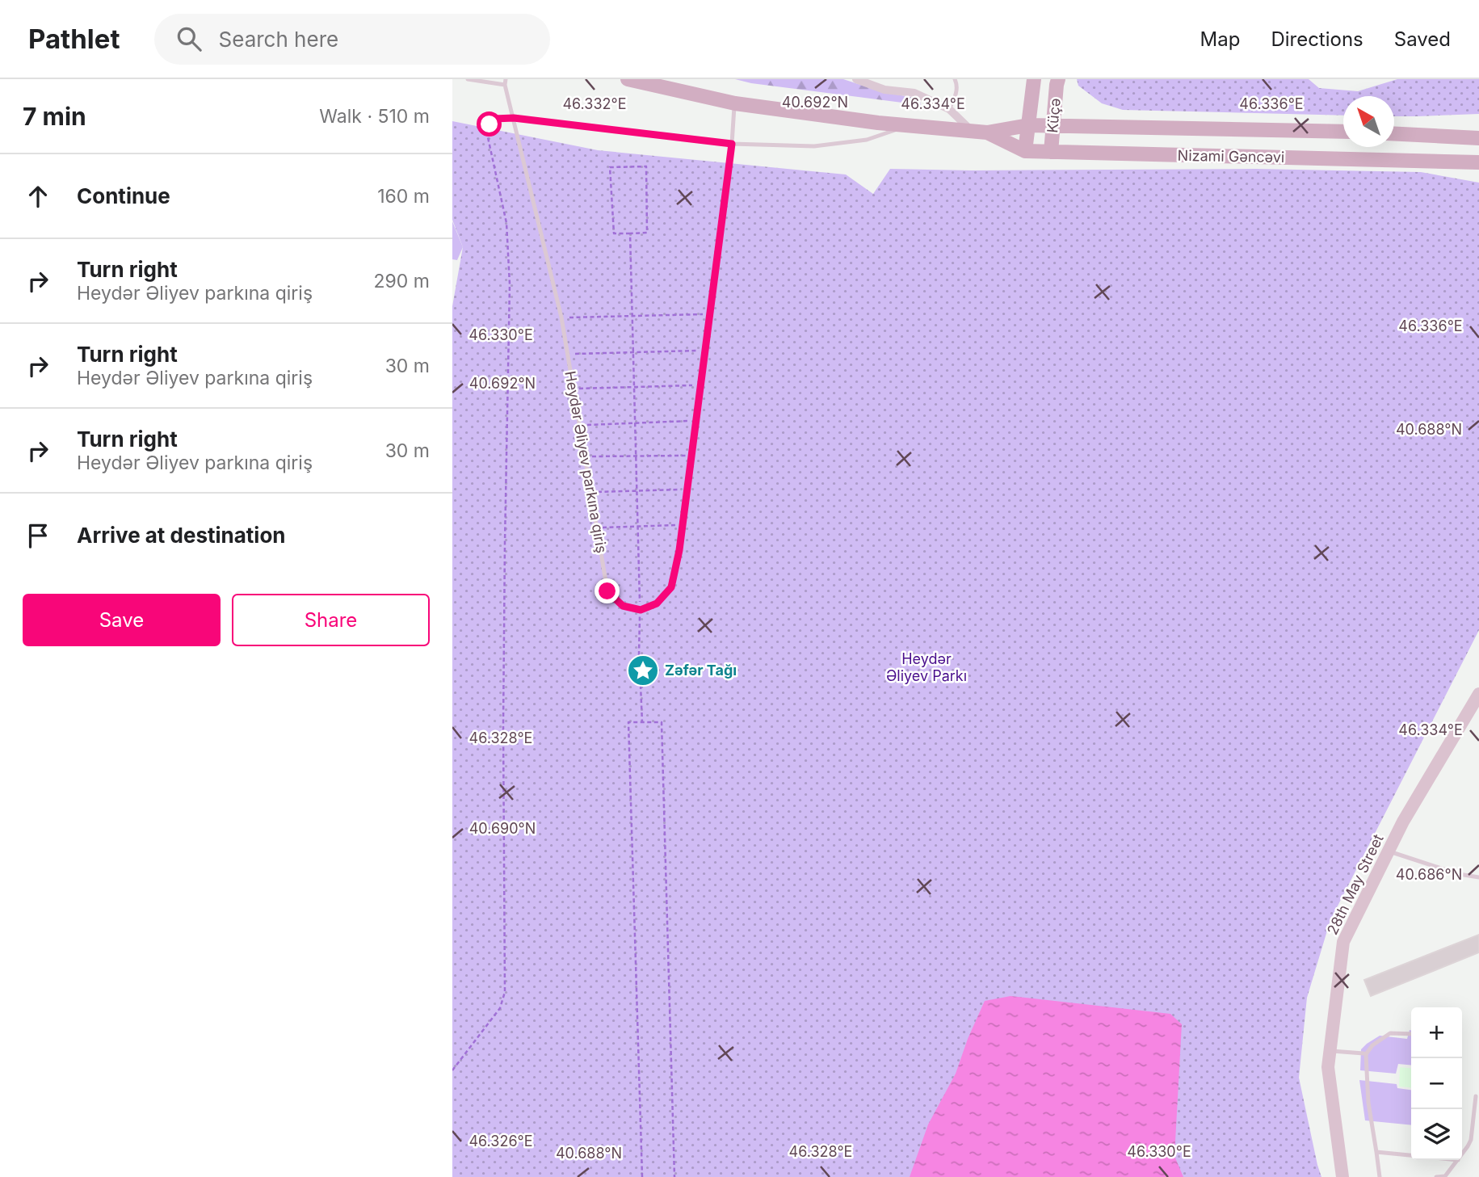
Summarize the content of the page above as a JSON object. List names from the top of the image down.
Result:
{
  "streets": {
    "main road": ["Küçə", "Nizami Gəncəvi", "28th May Street"],
    "lane": ["Heydər Əliyev parkına qiriş"]
  },
  "crossings": [
    ["Küçə", "Nizami Gəncəvi"]
  ],
  "parks": ["Heydər Əliyev Parkı"],
  "places": {
    "place": ["Zəfər Tağı"]
  },
  "north": "top left",
  "page": {
    "header": "Pathlet",
    "search": "Search here",
    "nav": ["Map", "Directions", "Saved"],
    "heading": ["7 min", "Walk · 510 m"],
    "list": [
      ["Continue", "160 m"],
      ["Turn right", "Heydər Əliyev parkına qiriş", "290 m"],
      ["Turn right", "Heydər Əliyev parkına qiriş", "30 m"],
      ["Turn right", "Heydər Əliyev parkına qiriş", "30 m"],
      "Arrive at destination"
    ],
    "buttons": ["Save", "Share"],
    "map_buttons": ["+", "−"]
  },
  "coordinates": [
    "40.692°N",
    "46.332°E",
    "46.334°E",
    "46.336°E",
    "46.330°E",
    "40.688°N",
    "46.328°E",
    "40.690°N",
    "40.686°N",
    "46.326°E"
  ]
}
